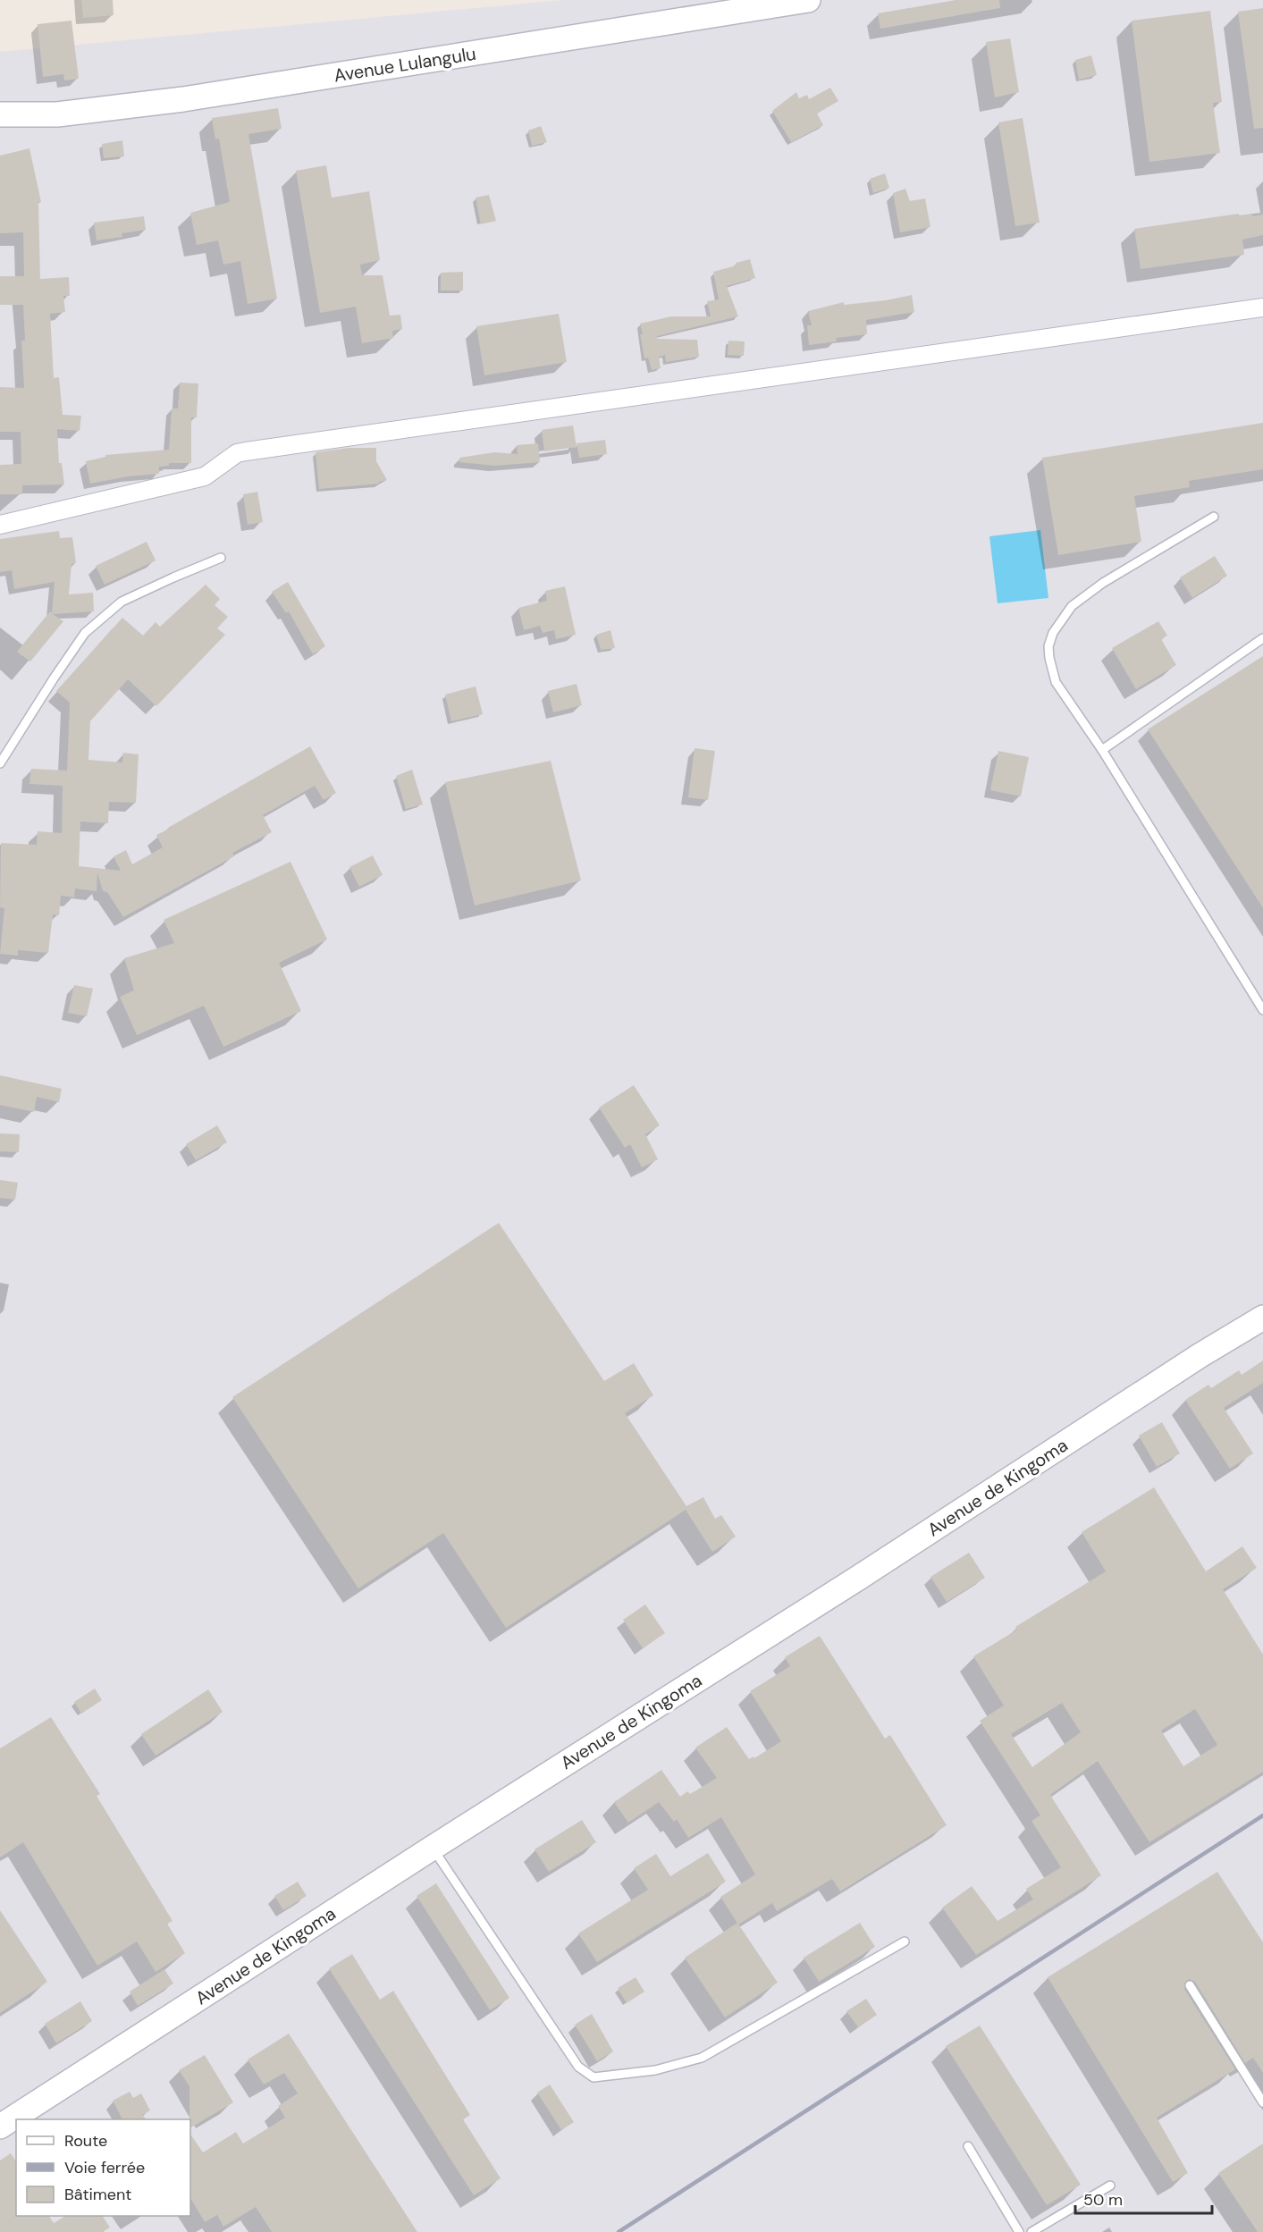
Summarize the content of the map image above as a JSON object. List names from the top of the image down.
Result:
{
  "streets": {
    "street": ["Avenue Lulangulu", "Avenue de Kingoma"]
  },
  "legend": ["Route", "Voie ferrée", "Bâtiment"],
  "scale_bar": "50 m"
}
